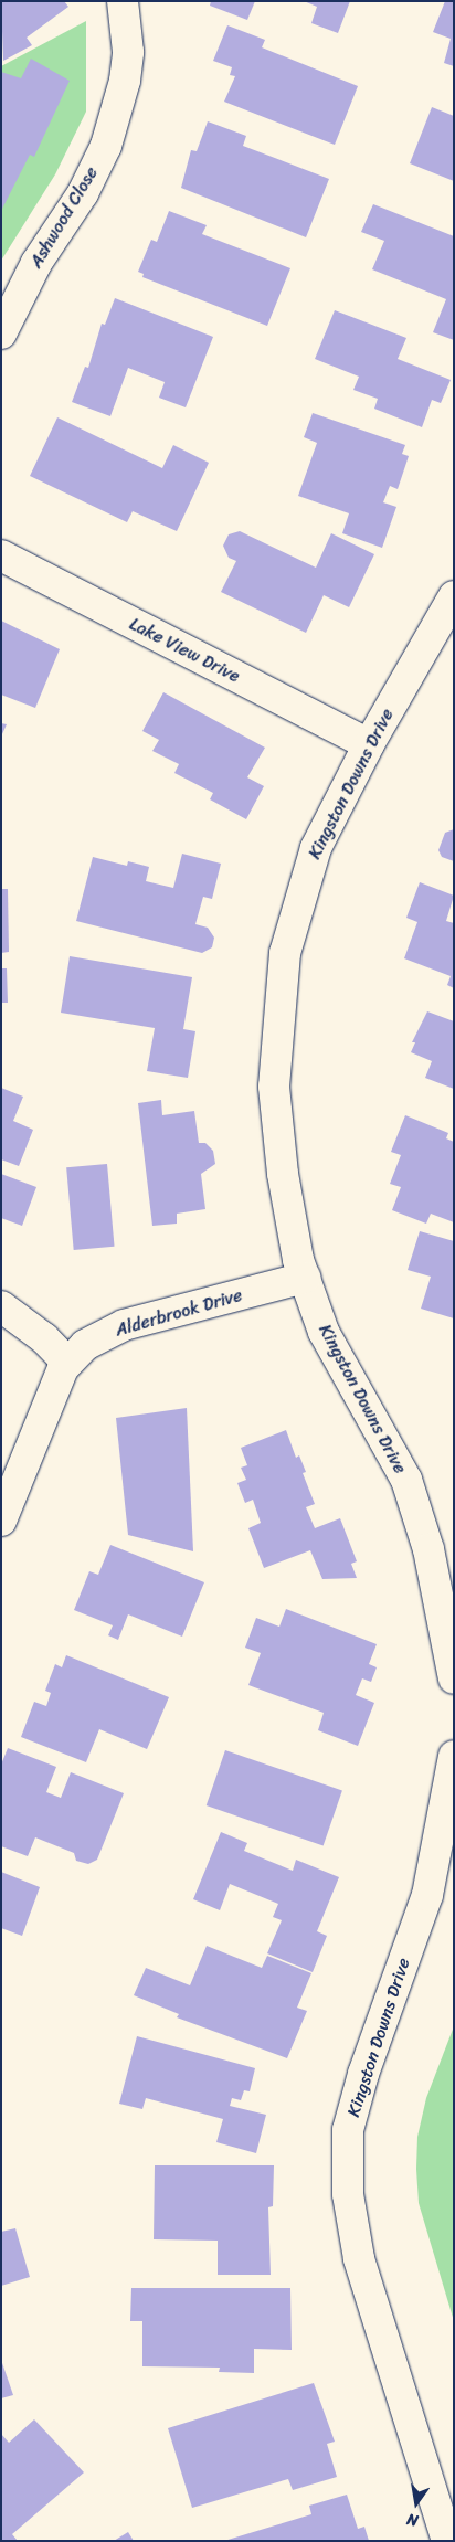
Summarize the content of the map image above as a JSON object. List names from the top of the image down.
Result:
{
  "streets": {
    "street": [
      "Ashwood Close",
      "Lake View Drive",
      "Kingston Downs Drive",
      "Alderbrook Drive"
    ]
  },
  "crossings": [
    ["Lake View Drive", "Kingston Downs Drive"],
    ["Kingston Downs Drive", "Alderbrook Drive"]
  ],
  "north": "bottom"
}
